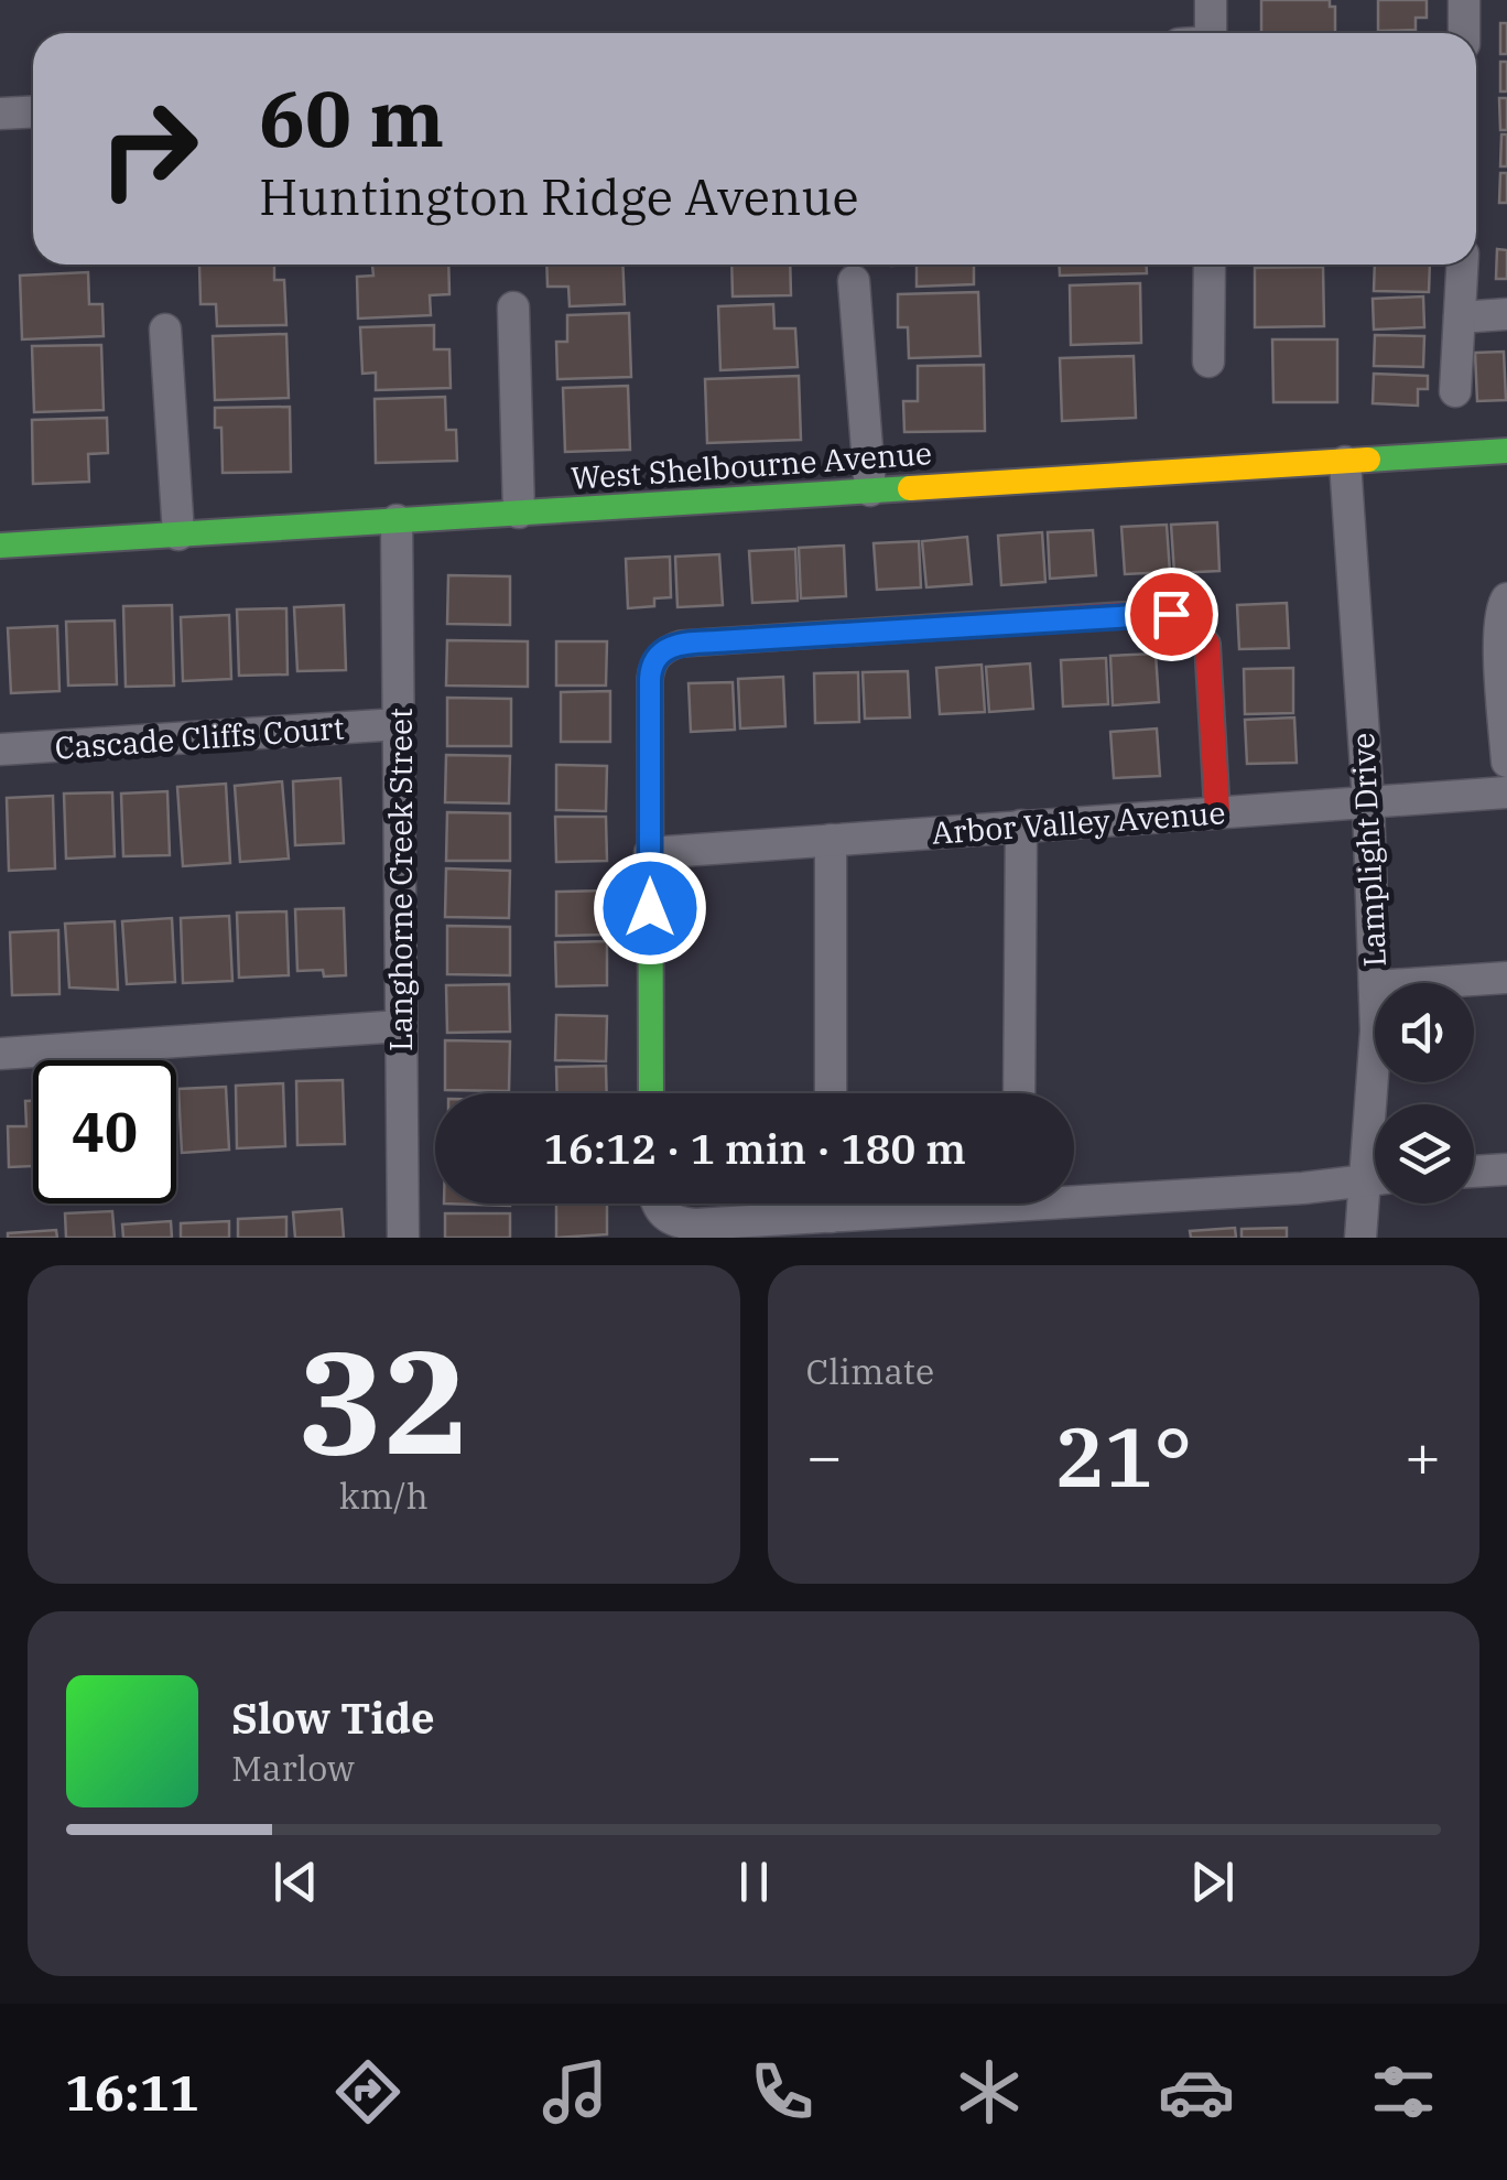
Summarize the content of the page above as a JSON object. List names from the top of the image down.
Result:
{
  "streets": {
    "street": [
      "West Shelbourne Avenue",
      "Cascade Cliffs Court",
      "Arbor Valley Avenue",
      "Lamplight Drive",
      "Langhorne Creek Street"
    ]
  },
  "crossings": [
    ["West Shelbourne Avenue", "Lamplight Drive"],
    ["West Shelbourne Avenue", "Langhorne Creek Street"],
    ["Cascade Cliffs Court", "Langhorne Creek Street"],
    ["Arbor Valley Avenue", "Lamplight Drive"]
  ],
  "page": {
    "turn": ["60 m", "Huntington Ridge Avenue"],
    "limit": "40",
    "trip": "16:12 · 1 min · 180 m",
    "tile": [
      ["32", "km/h"],
      "Climate"
    ],
    "heat": ["−", "21°", "+"],
    "song": ["Slow Tide", "Marlow"],
    "tabs": "16:11"
  }
}
